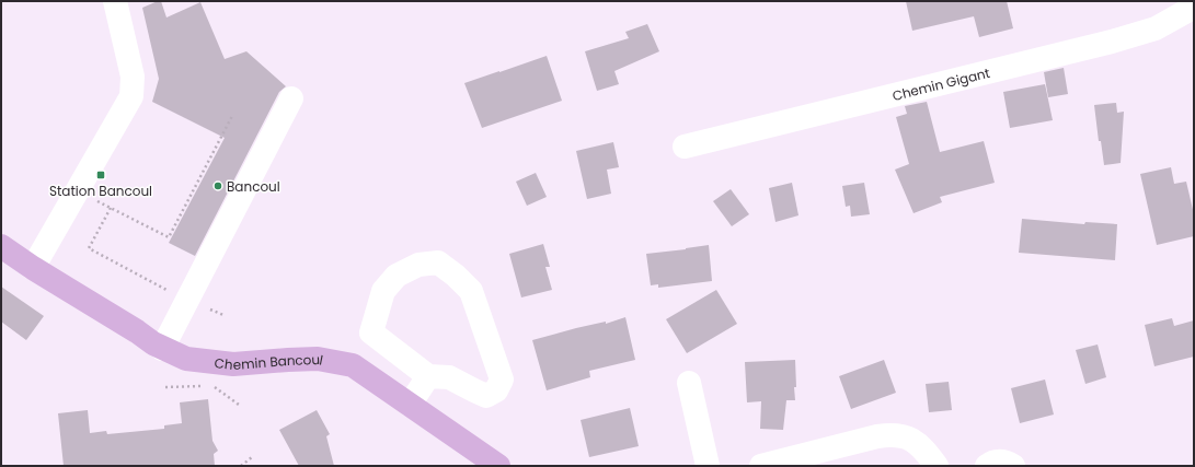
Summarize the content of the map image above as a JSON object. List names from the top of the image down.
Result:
{
  "streets": {
    "main road": ["Chemin Bancoul"],
    "street": ["Chemin Gigant"]
  },
  "places": {
    "transit": ["Station Bancoul"],
    "other": ["Bancoul"]
  }
}
